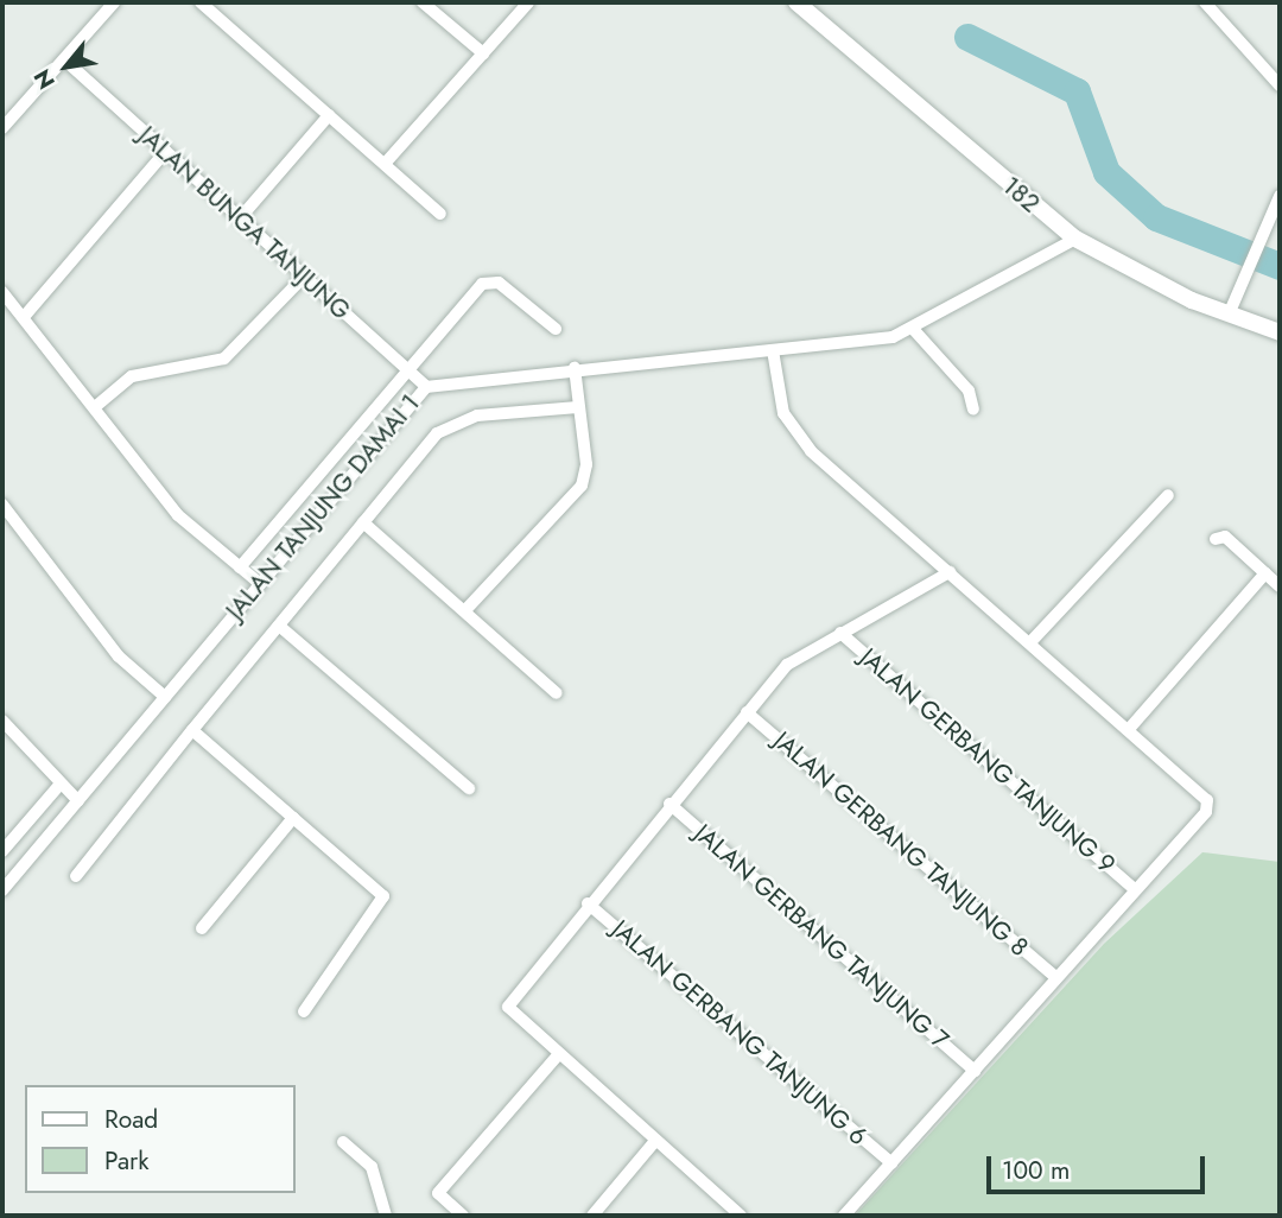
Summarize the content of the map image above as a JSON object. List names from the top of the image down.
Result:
{
  "streets": {
    "street": [
      "182",
      "JALAN BUNGA TANJUNG",
      "JALAN TANJUNG DAMAI 1",
      "JALAN GERBANG TANJUNG 9",
      "JALAN GERBANG TANJUNG 8",
      "JALAN GERBANG TANJUNG 7",
      "JALAN GERBANG TANJUNG 6"
    ]
  },
  "crossings": [
    ["JALAN BUNGA TANJUNG", "JALAN TANJUNG DAMAI 1"]
  ],
  "legend": ["Road", "Park"],
  "scale_bar": "100 m",
  "north": "bottom left"
}
